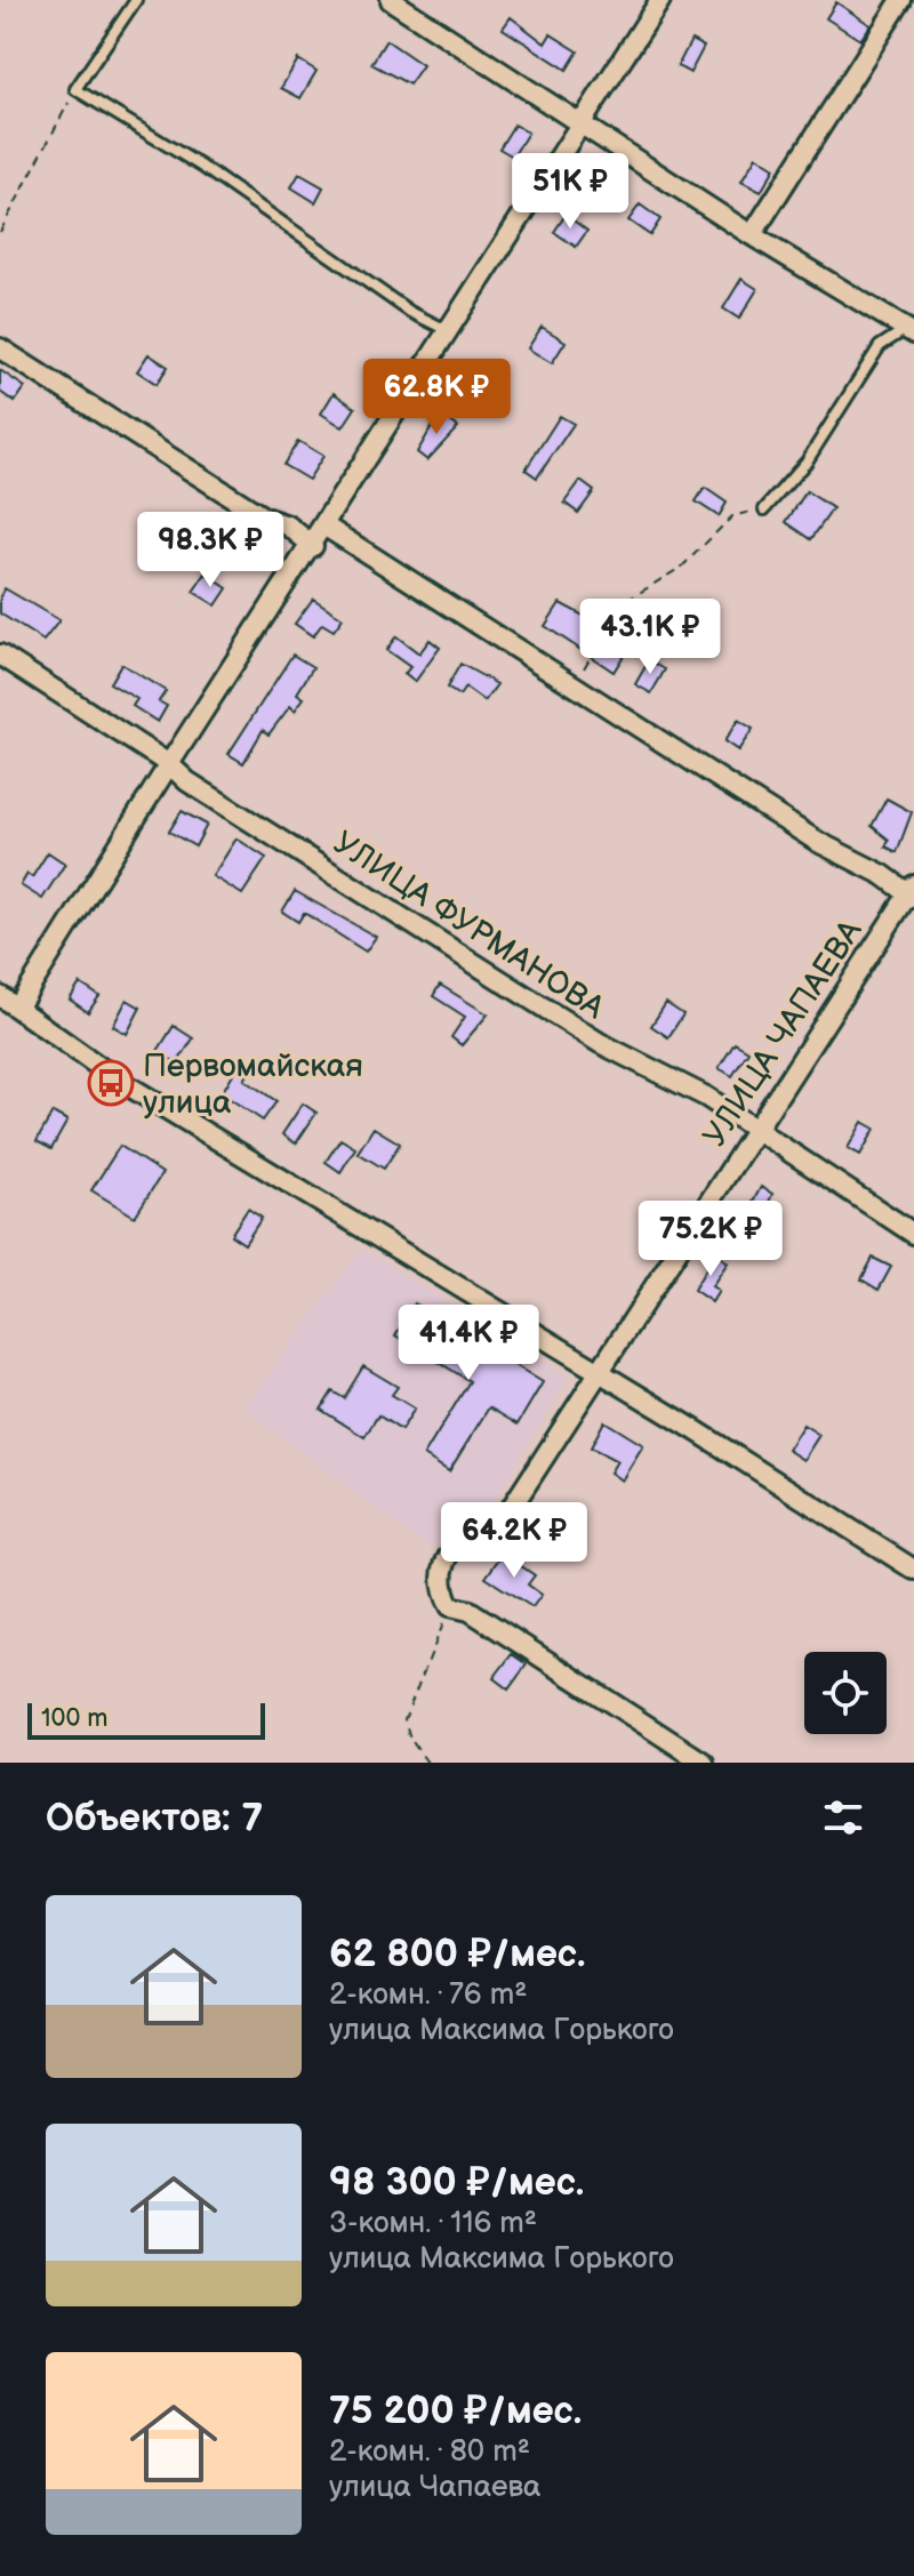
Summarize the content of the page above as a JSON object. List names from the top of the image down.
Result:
{
  "streets": {
    "street": ["УЛИЦА ФУРМАНОВА", "УЛИЦА ЧАПАЕВА"]
  },
  "crossings": [
    ["УЛИЦА ФУРМАНОВА", "УЛИЦА ЧАПАЕВА"]
  ],
  "places": {
    "bus stop": ["Первомайская улица"]
  },
  "scale_bar": "100 m",
  "page": {
    "price": [
      "51K ₽",
      "62.8K ₽",
      "98.3K ₽",
      "43.1K ₽",
      "75.2K ₽",
      "41.4K ₽",
      "64.2K ₽"
    ],
    "scale": "100 m",
    "heading": "Объектов: 7",
    "list": [
      {
        "name": "62 800 ₽/мес.",
        "note": "2-комн. · 76 m² · улица Максима Горького"
      },
      {
        "name": "98 300 ₽/мес.",
        "note": "3-комн. · 116 m² · улица Максима Горького"
      },
      {
        "name": "75 200 ₽/мес.",
        "note": "2-комн. · 80 m² · улица Чапаева"
      }
    ]
  }
}
